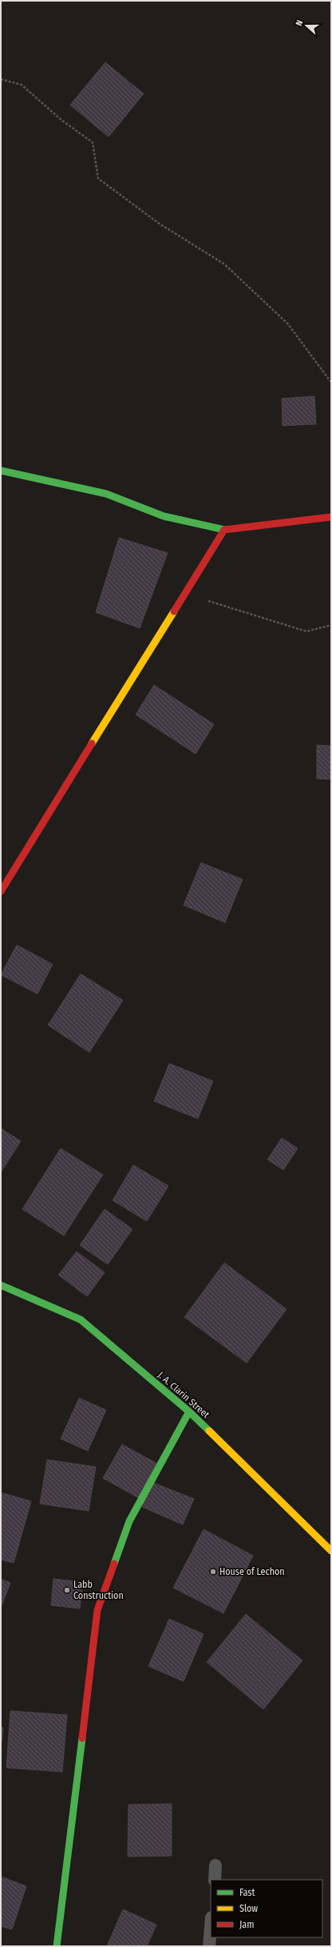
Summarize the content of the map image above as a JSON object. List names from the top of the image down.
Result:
{
  "streets": {
    "street": ["J. A. Clarin Street"]
  },
  "places": ["House of Lechon", "Labb Construction"],
  "legend": ["Fast", "Slow", "Jam"],
  "north": "left"
}
